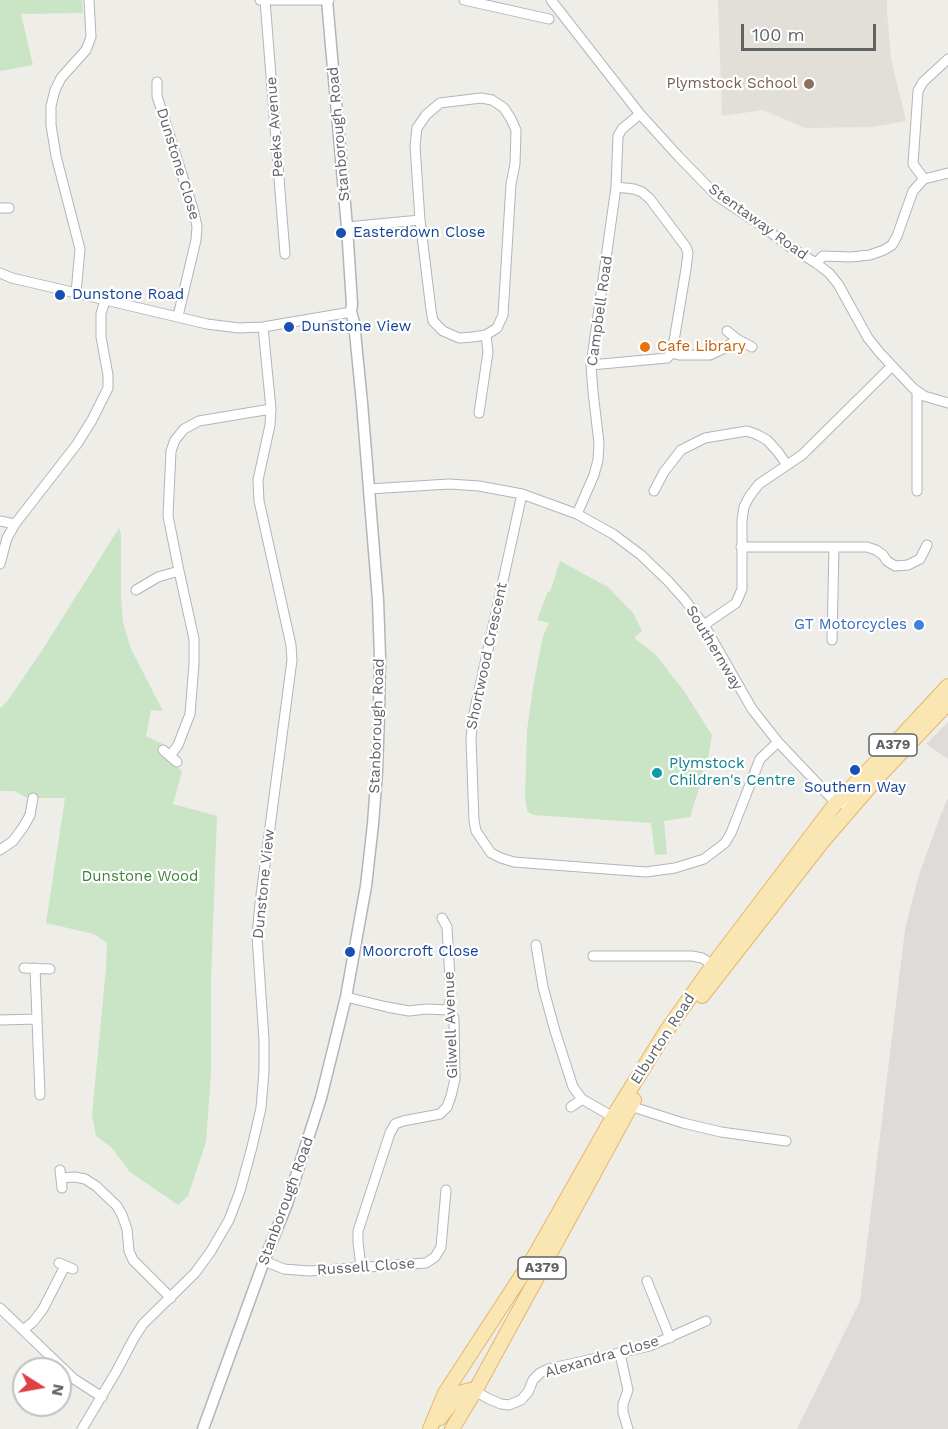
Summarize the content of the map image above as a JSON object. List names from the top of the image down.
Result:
{
  "streets": {
    "main road": ["A379", "Elburton Road"],
    "street": [
      "Peeks Avenue",
      "Stanborough Road",
      "Dunstone Close",
      "Stentaway Road",
      "Campbell Road",
      "Southernway",
      "Shortwood Crescent",
      "Dunstone View",
      "Gilwell Avenue",
      "Russell Close",
      "Alexandra Close"
    ]
  },
  "crossings": [
    ["Stanborough Road", "Southernway"],
    ["Stanborough Road", "Russell Close"],
    ["Stentaway Road", "Campbell Road"],
    ["Campbell Road", "Southernway"],
    ["Southernway", "Shortwood Crescent"],
    ["Southernway", "Elburton Road"],
    ["A379", "Elburton Road"],
    ["A379", "Alexandra Close"],
    ["Gilwell Avenue", "Russell Close"],
    ["Elburton Road", "Alexandra Close"]
  ],
  "parks": ["Dunstone Wood"],
  "places": [
    "Plymstock School",
    "Easterdown Close",
    "Dunstone Road",
    "Dunstone View",
    "Cafe Library",
    "GT Motorcycles",
    "Southern Way",
    "Plymstock Children's Centre",
    "Moorcroft Close"
  ],
  "scale_bar": "100 m",
  "north": "right"
}
